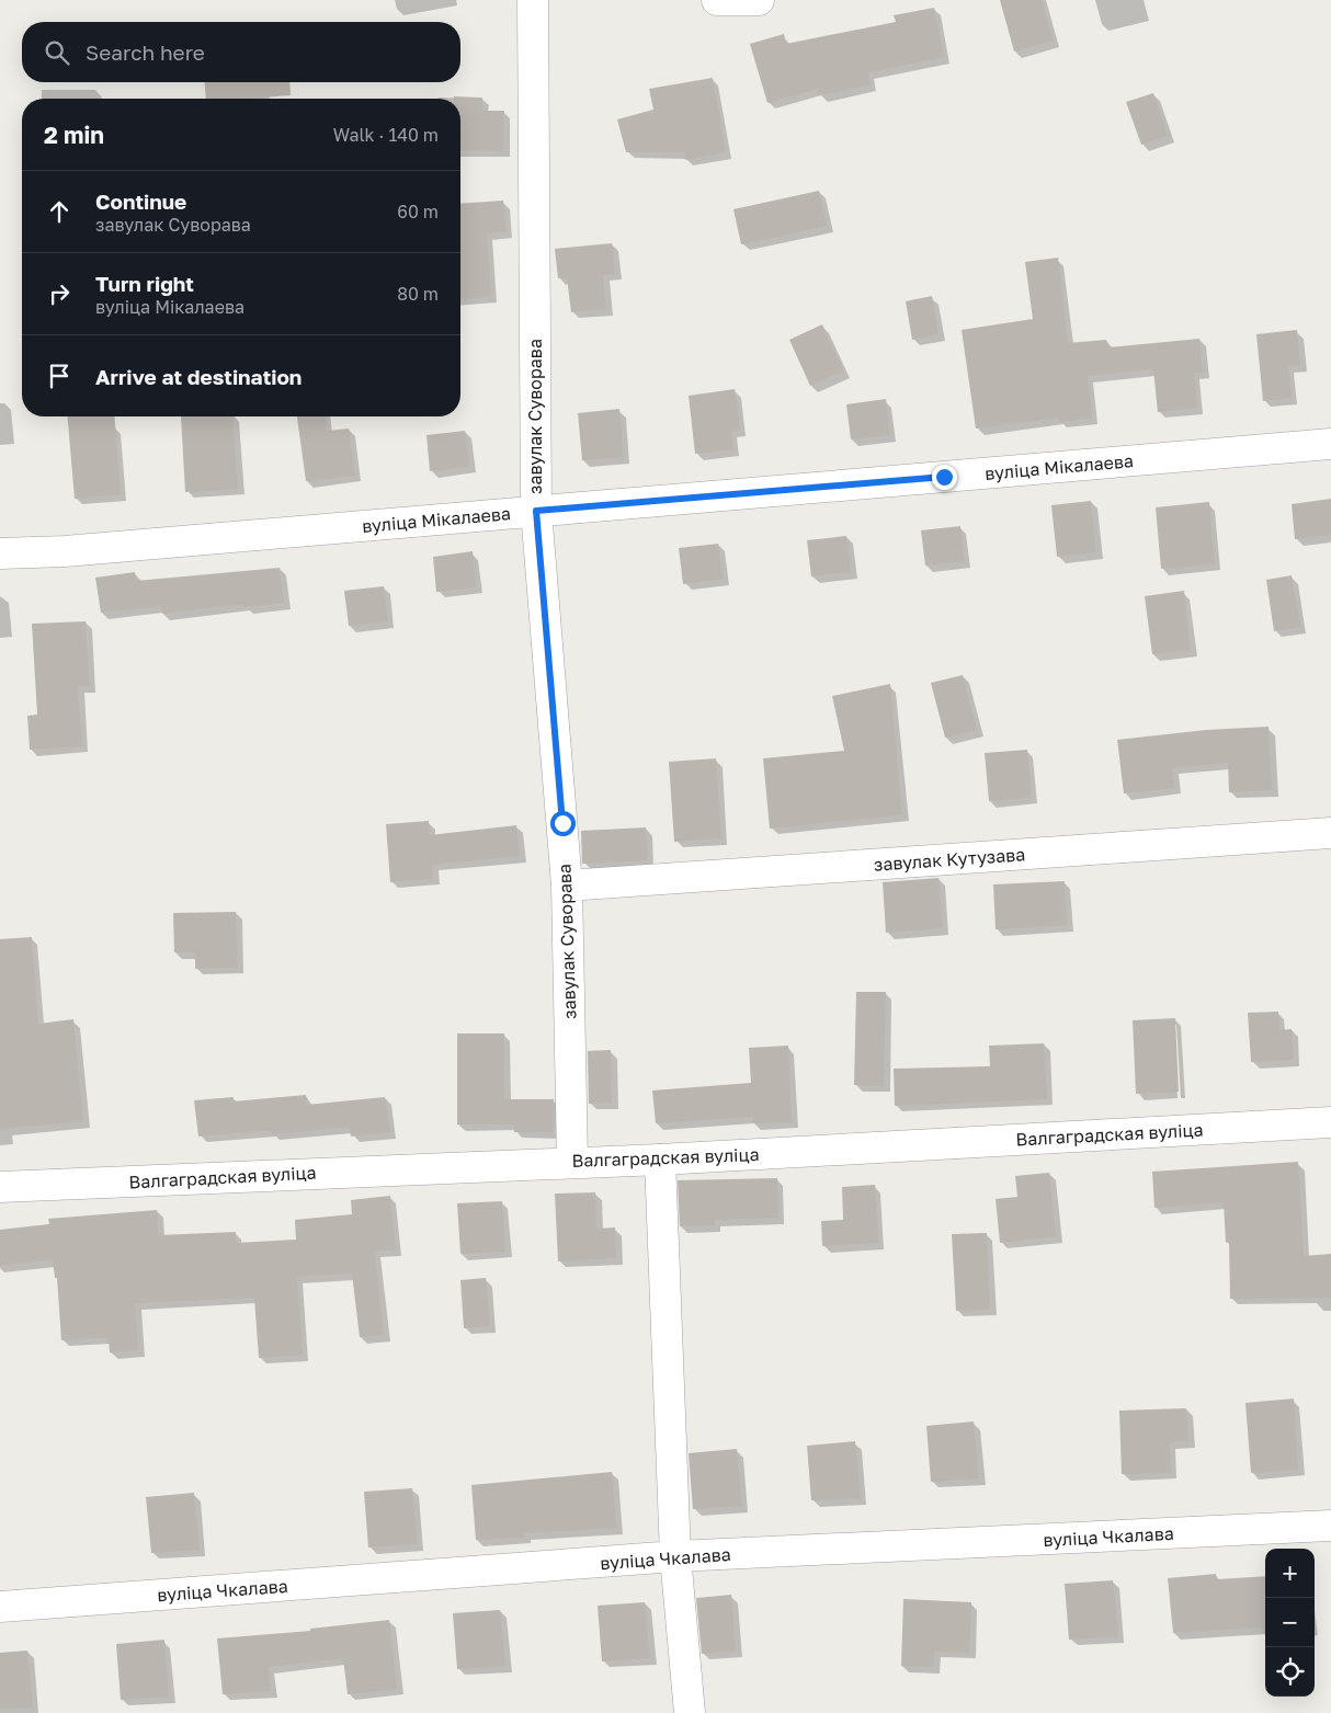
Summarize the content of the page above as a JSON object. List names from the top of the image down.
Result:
{
  "streets": {
    "street": [
      "завулак Суворава",
      "вуліца Мікалаева",
      "завулак Кутузава",
      "Валгаградская вуліца",
      "вуліца Чкалава"
    ]
  },
  "crossings": [
    ["завулак Суворава", "вуліца Мікалаева"],
    ["завулак Суворава", "завулак Кутузава"],
    ["завулак Суворава", "Валгаградская вуліца"]
  ],
  "page": {
    "search": "Search here",
    "heading": ["2 min", "Walk · 140 m"],
    "list": [
      ["Continue", "завулак Суворава", "60 m"],
      ["Turn right", "вуліца Мікалаева", "80 m"],
      "Arrive at destination"
    ],
    "map_buttons": ["+", "−"]
  }
}
